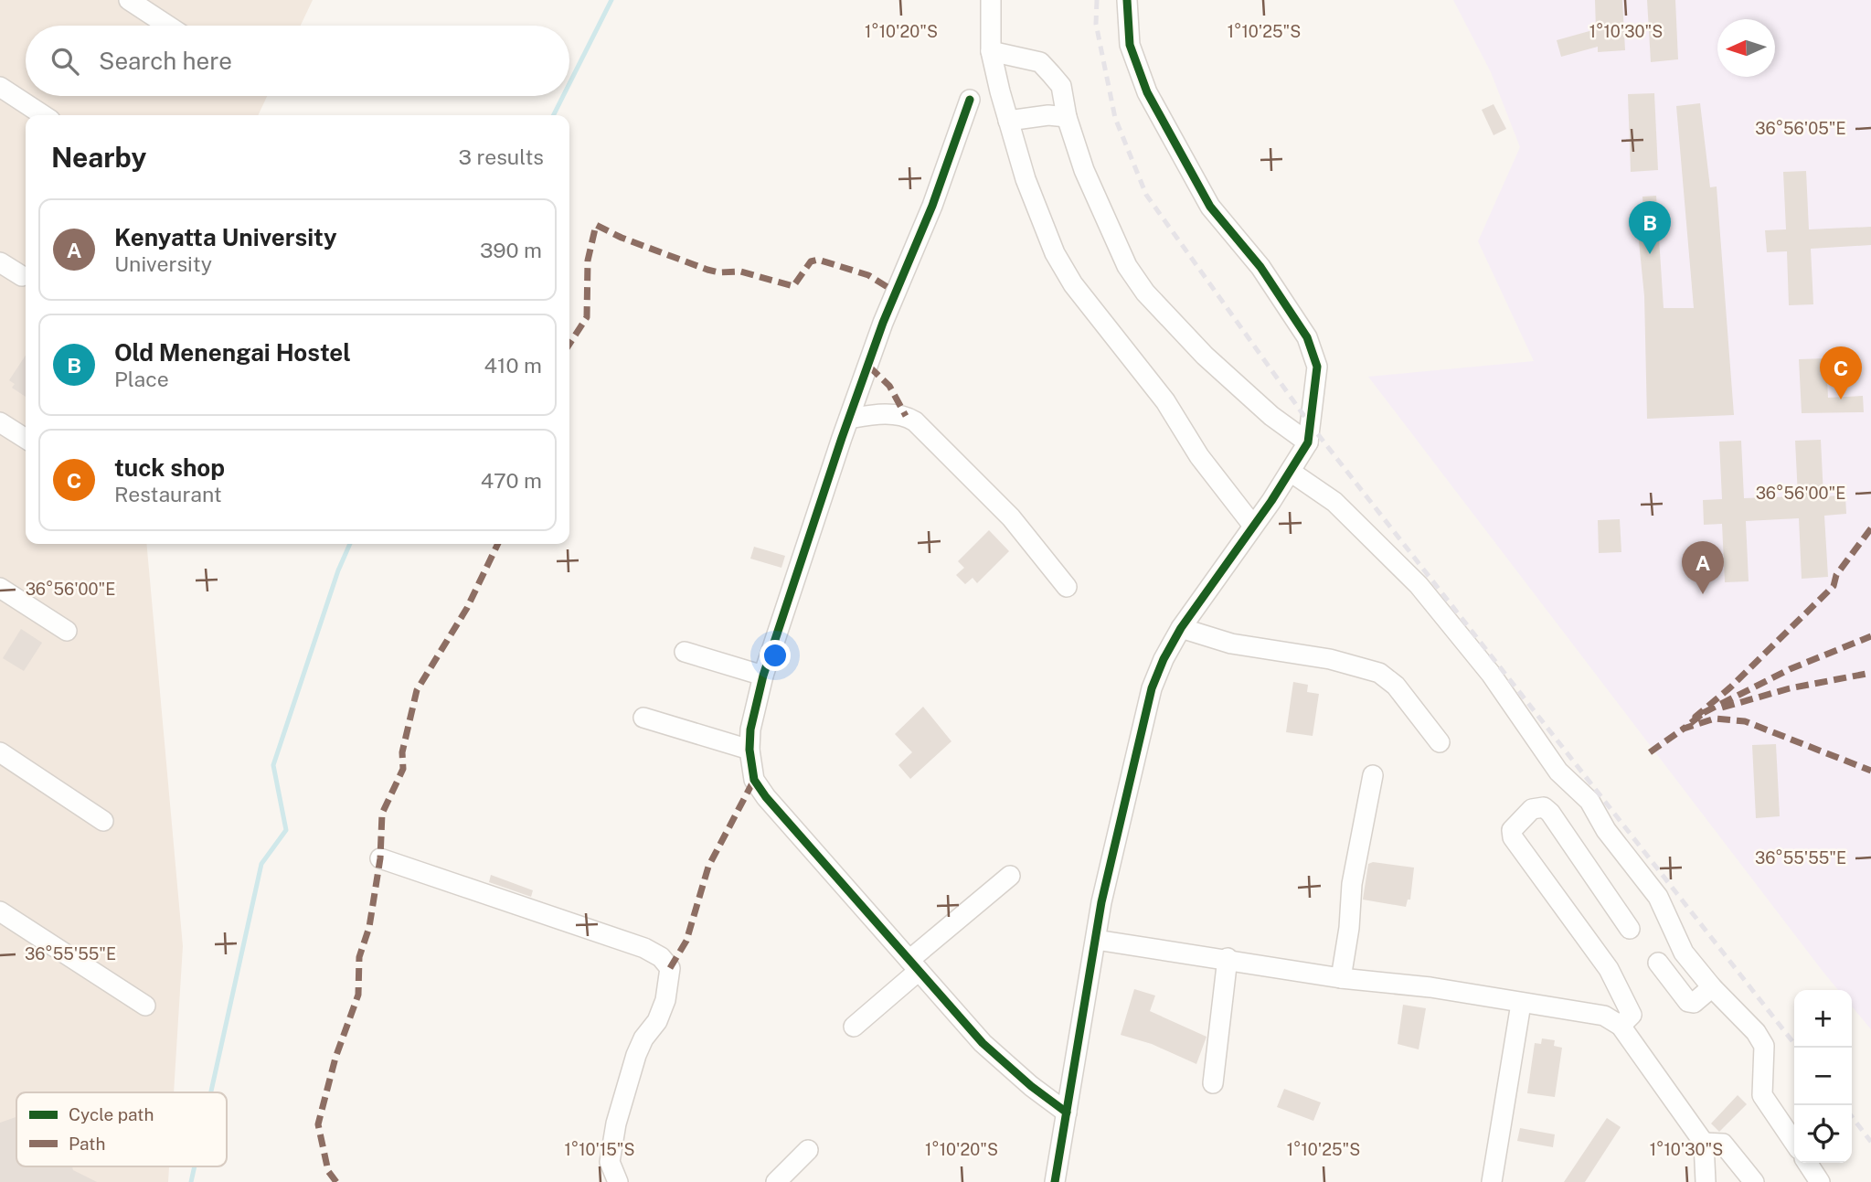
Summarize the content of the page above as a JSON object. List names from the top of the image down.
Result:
{
  "legend": ["Cycle path", "Path"],
  "north": "left",
  "page": {
    "search": "Search here",
    "heading": ["Nearby", "3 results"],
    "list": [
      {
        "mark": "A",
        "name": "Kenyatta University",
        "note": "University",
        "value": "390 m"
      },
      {
        "mark": "B",
        "name": "Old Menengai Hostel",
        "note": "Place",
        "value": "410 m"
      },
      {
        "mark": "C",
        "name": "tuck shop",
        "note": "Restaurant",
        "value": "470 m"
      }
    ],
    "pins": ["B", "C", "A"],
    "map_buttons": ["+", "−"]
  },
  "coordinates": [
    "1°10'20\"S",
    "1°10'25\"S",
    "1°10'30\"S",
    "36°56'05\"E",
    "36°56'00\"E",
    "36°55'55\"E",
    "1°10'15\"S"
  ]
}
